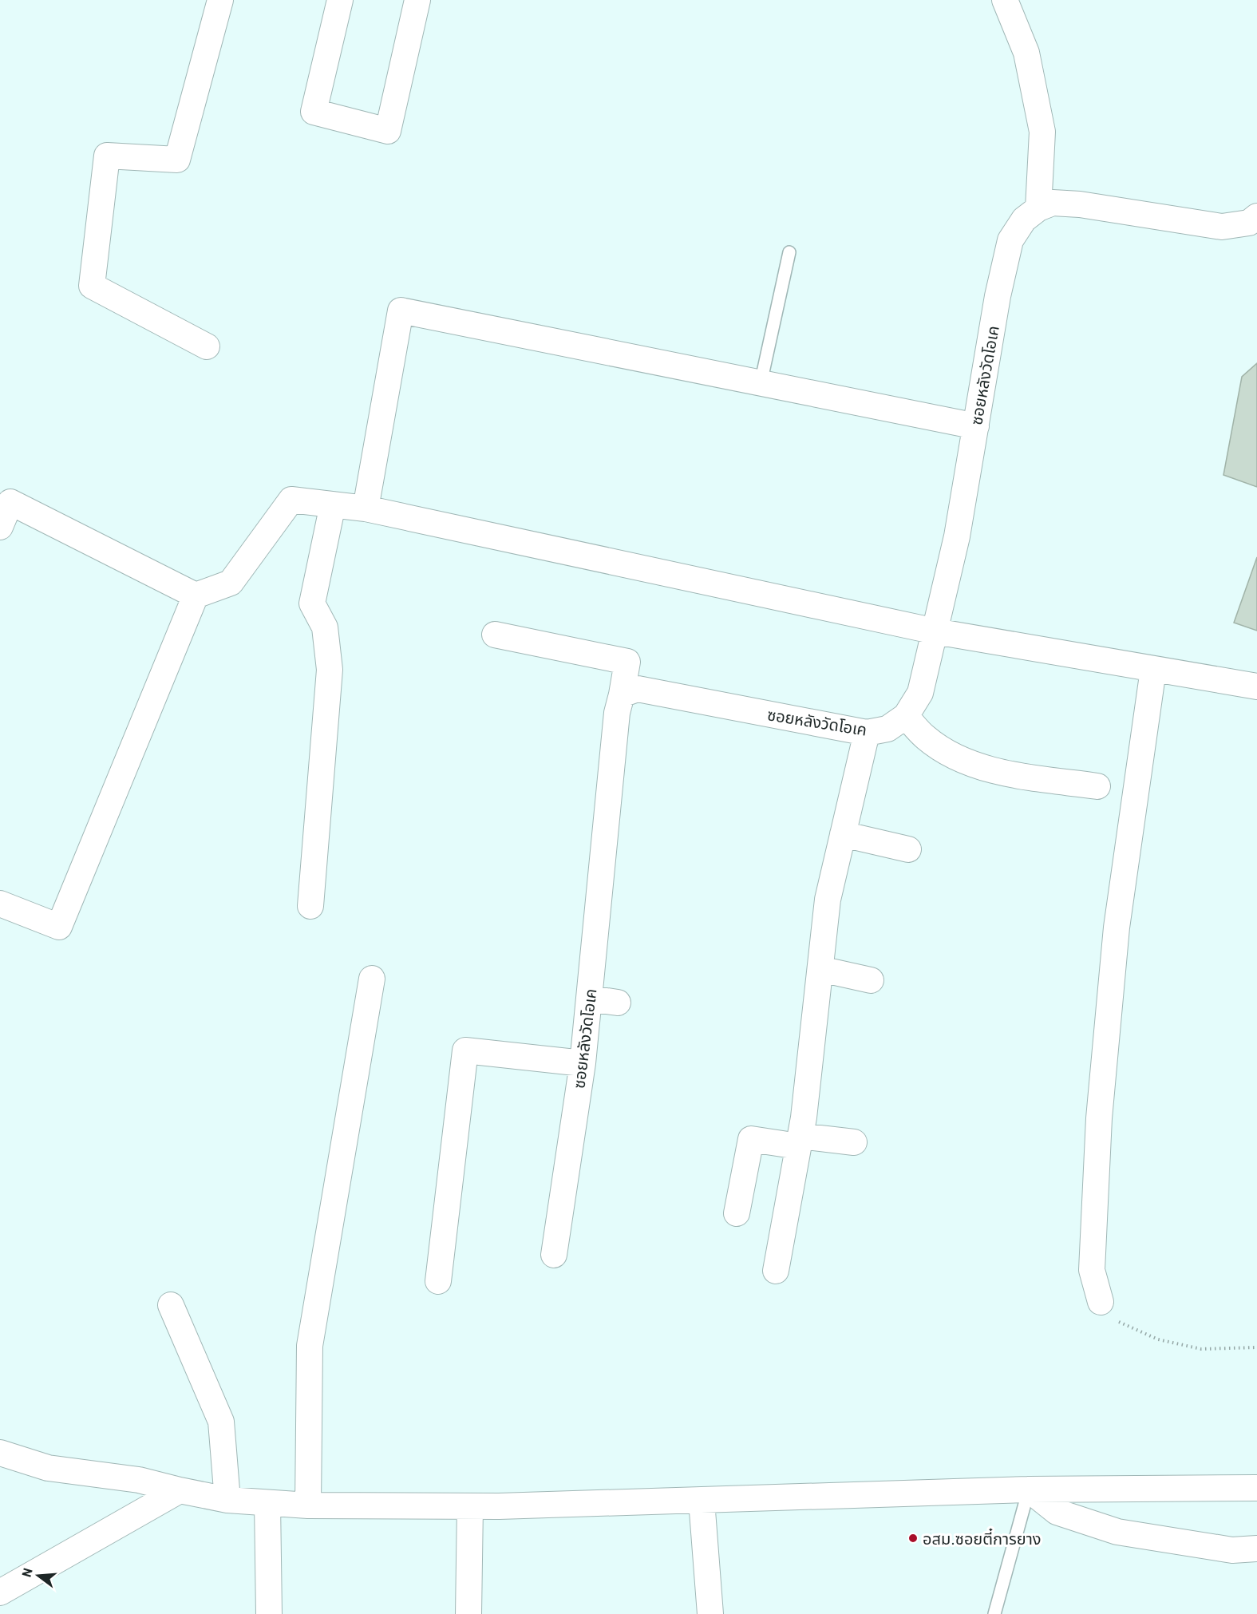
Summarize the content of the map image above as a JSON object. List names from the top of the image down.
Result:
{
  "streets": {
    "street": ["ซอยหลังวัดโอเค"]
  },
  "places": ["อสม.ซอยตี๋การยาง"],
  "north": "left"
}
